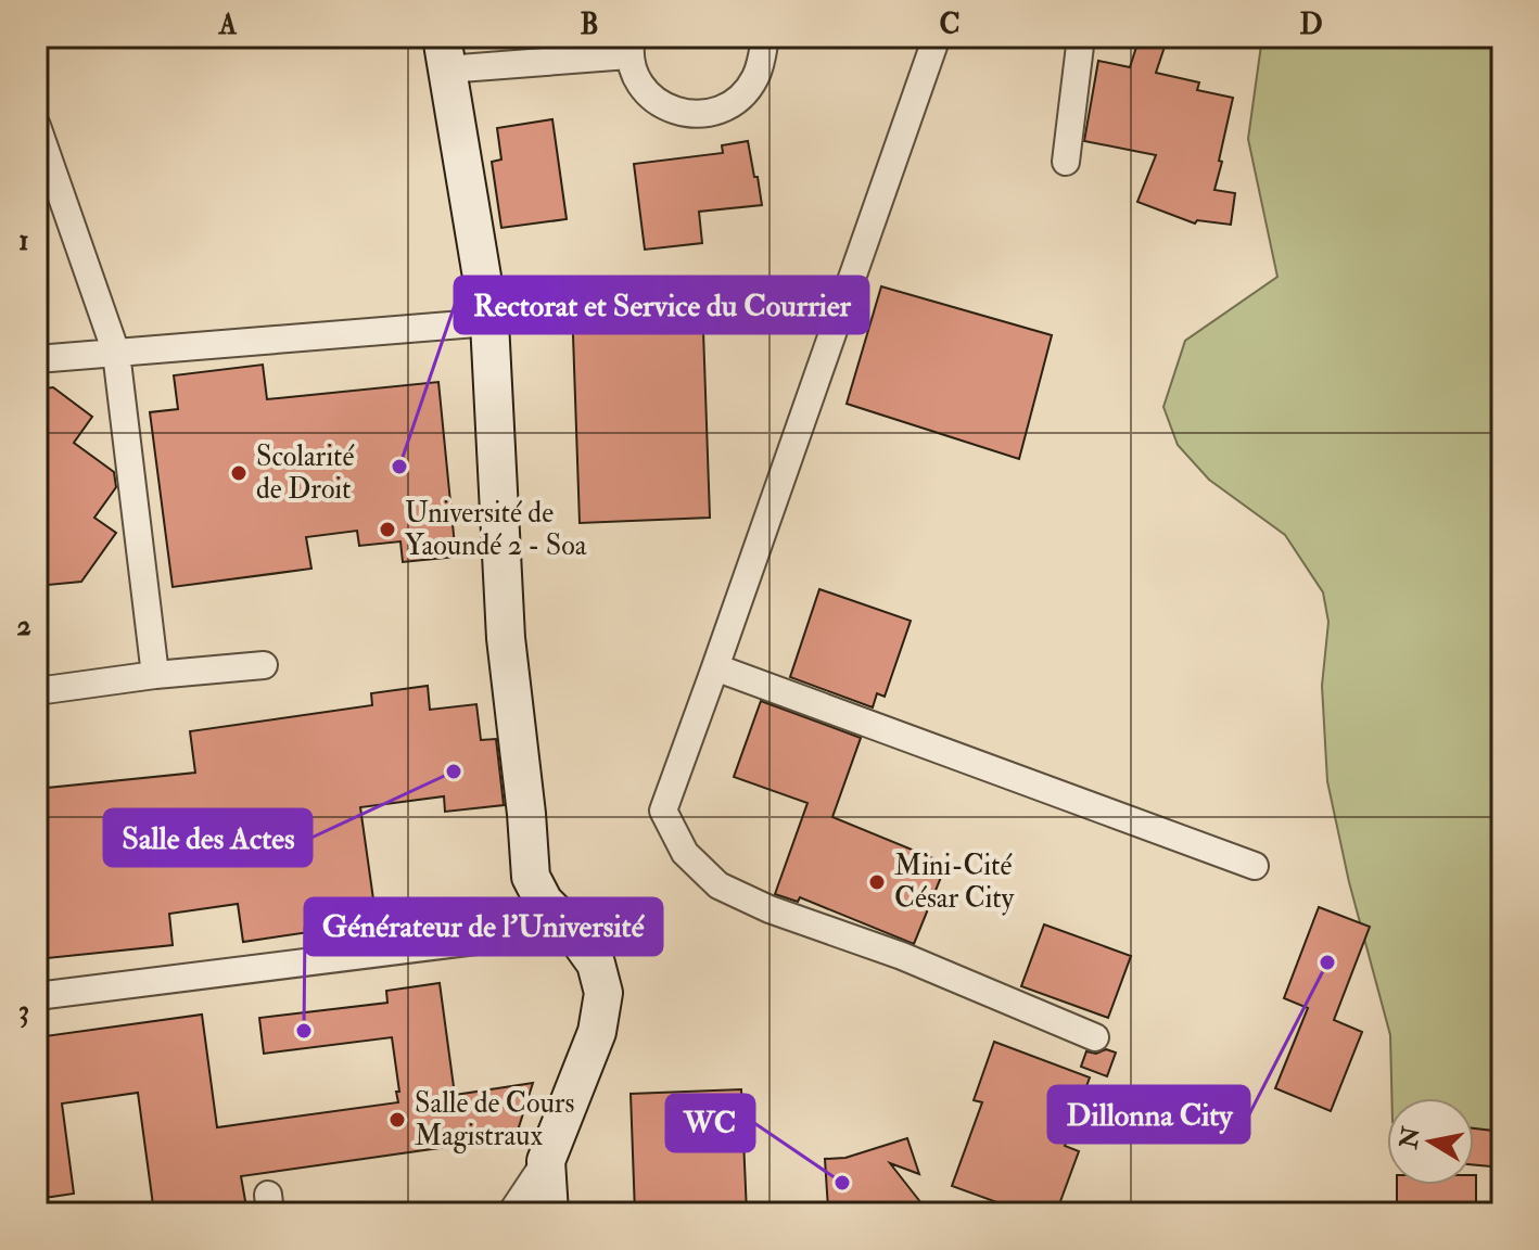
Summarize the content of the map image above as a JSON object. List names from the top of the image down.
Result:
{
  "places": [
    "Rectorat et Service du Courrier",
    "Scolarité de Droit",
    "Université de Yaoundé 2 - Soa",
    "Salle des Actes",
    "Mini-Cité César City",
    "Dillonna City",
    "Générateur de l'Université",
    "Salle de Cours Magistraux",
    "WC"
  ],
  "north": "left",
  "grid": {
    "columns": [
      "A",
      "B",
      "C",
      "D"
    ],
    "rows": ["1", "2", "3"]
  }
}
